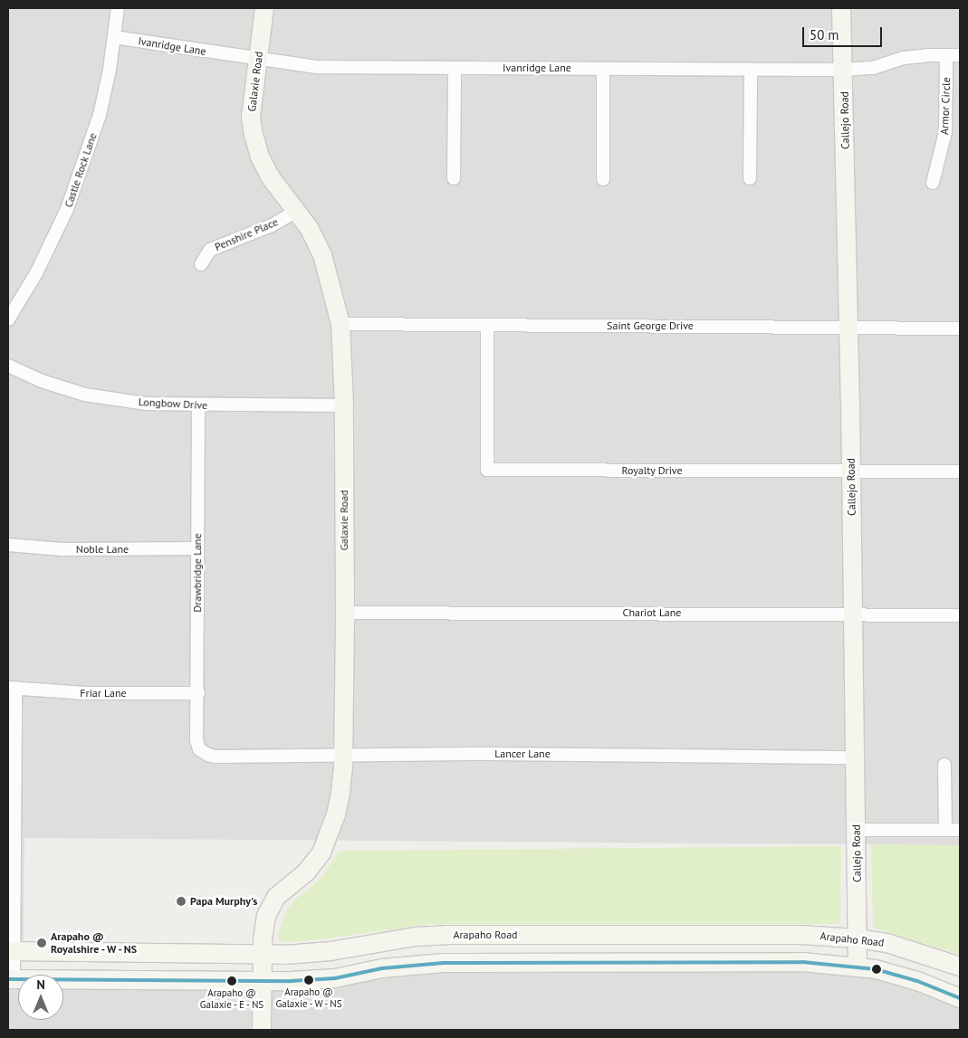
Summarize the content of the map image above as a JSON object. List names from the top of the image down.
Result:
{
  "streets": {
    "street": [
      "Ivanridge Lane",
      "Galaxie Road",
      "Armor Circle",
      "Callejo Road",
      "Castle Rock Lane",
      "Penshire Place",
      "Saint George Drive",
      "Longbow Drive",
      "Royalty Drive",
      "Noble Lane",
      "Drawbridge Lane",
      "Chariot Lane",
      "Friar Lane",
      "Lancer Lane",
      "Arapaho Road"
    ]
  },
  "crossings": [
    ["Ivanridge Lane", "Galaxie Road"],
    ["Ivanridge Lane", "Armor Circle"],
    ["Ivanridge Lane", "Callejo Road"],
    ["Ivanridge Lane", "Castle Rock Lane"],
    ["Galaxie Road", "Penshire Place"],
    ["Galaxie Road", "Saint George Drive"],
    ["Galaxie Road", "Longbow Drive"],
    ["Galaxie Road", "Chariot Lane"],
    ["Galaxie Road", "Lancer Lane"],
    ["Galaxie Road", "Arapaho Road"],
    ["Callejo Road", "Saint George Drive"],
    ["Callejo Road", "Royalty Drive"],
    ["Callejo Road", "Chariot Lane"],
    ["Callejo Road", "Lancer Lane"],
    ["Callejo Road", "Arapaho Road"],
    ["Saint George Drive", "Royalty Drive"],
    ["Longbow Drive", "Drawbridge Lane"],
    ["Noble Lane", "Drawbridge Lane"],
    ["Drawbridge Lane", "Friar Lane"],
    ["Drawbridge Lane", "Lancer Lane"]
  ],
  "places": [
    "Papa Murphy's",
    "Arapaho @ Royalshire - W - NS",
    "Arapaho @ Galaxie - W - NS",
    "Arapaho @ Galaxie - E - NS"
  ],
  "scale_bar": "50 m",
  "north": "top"
}
